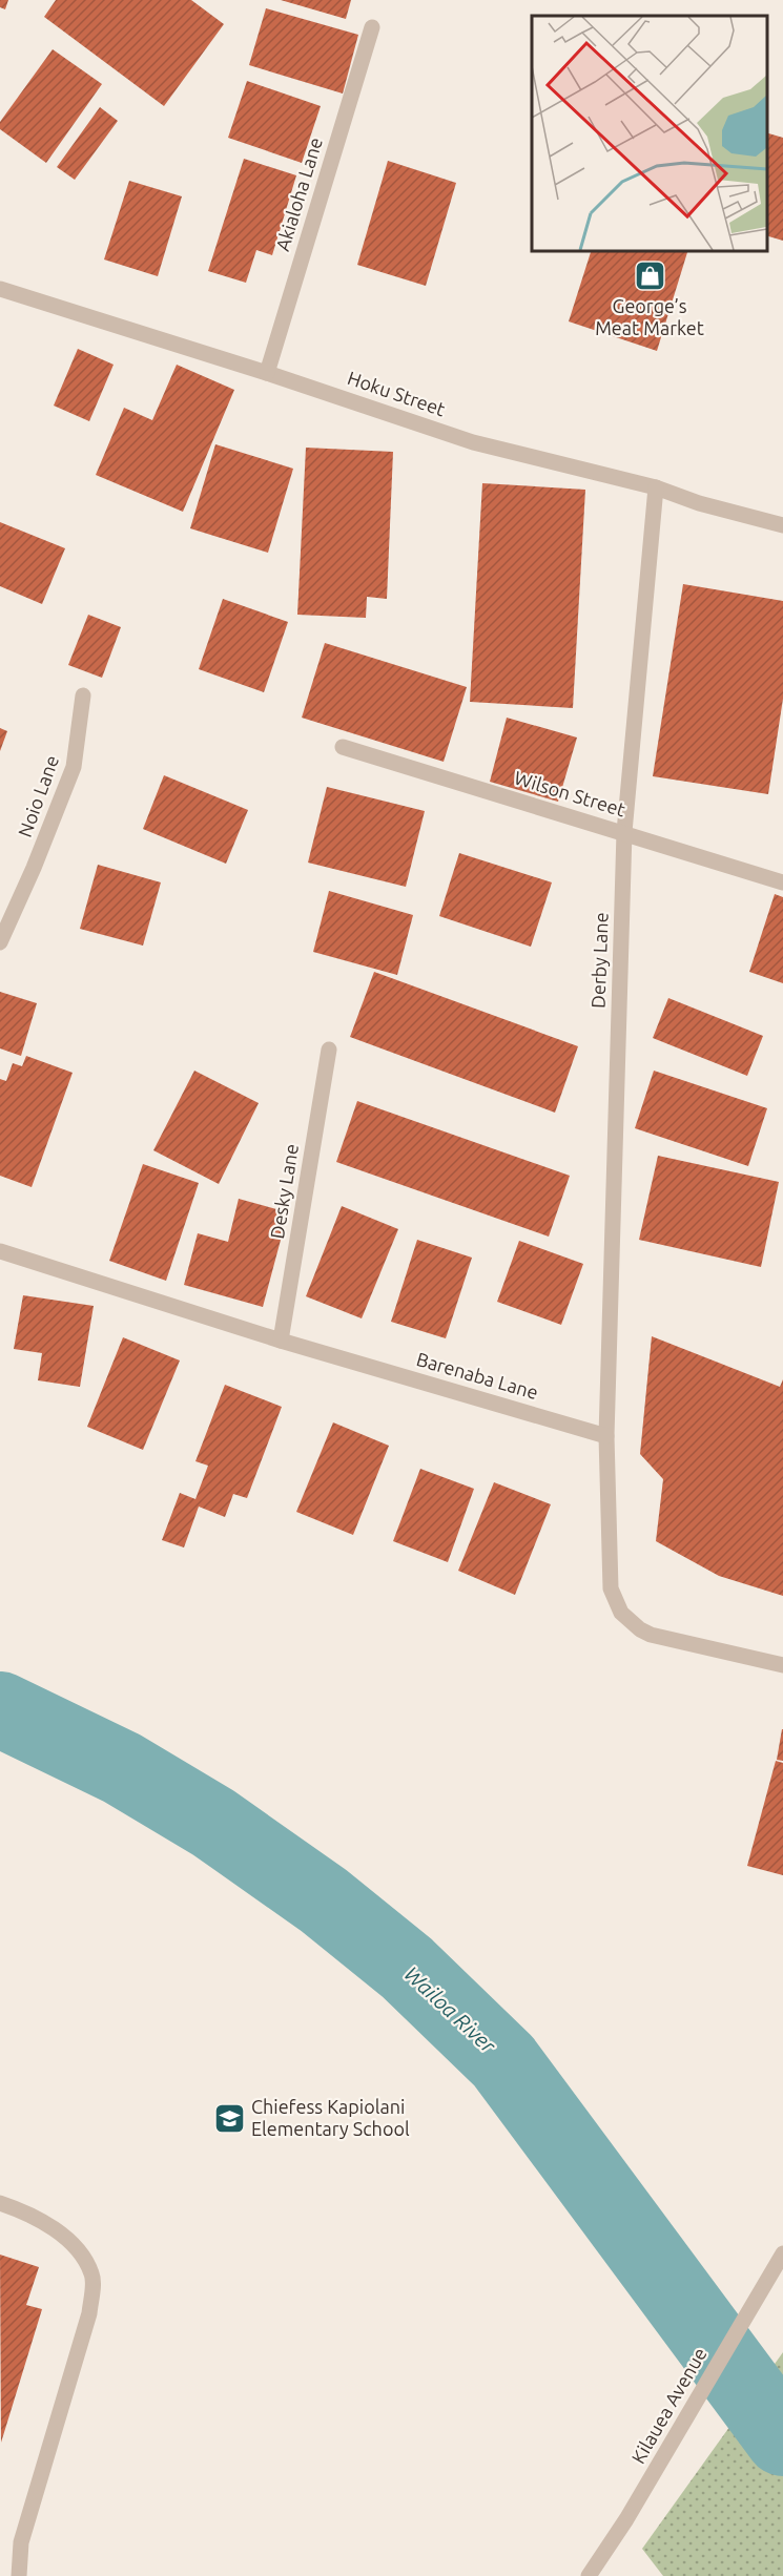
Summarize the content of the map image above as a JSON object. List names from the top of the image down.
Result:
{
  "streets": {
    "street": [
      "Akialoha Lane",
      "Hoku Street",
      "Wilson Street",
      "Noio Lane",
      "Derby Lane",
      "Desky Lane",
      "Barenaba Lane",
      "Kilauea Avenue"
    ]
  },
  "crossings": [
    ["Akialoha Lane", "Hoku Street"],
    ["Hoku Street", "Derby Lane"],
    ["Wilson Street", "Derby Lane"],
    ["Derby Lane", "Barenaba Lane"],
    ["Desky Lane", "Barenaba Lane"]
  ],
  "water": ["Wailoa River"],
  "places": {
    "shop": ["George’s Meat Market"],
    "school or university": ["Chiefess Kapiolani Elementary School"]
  }
}
